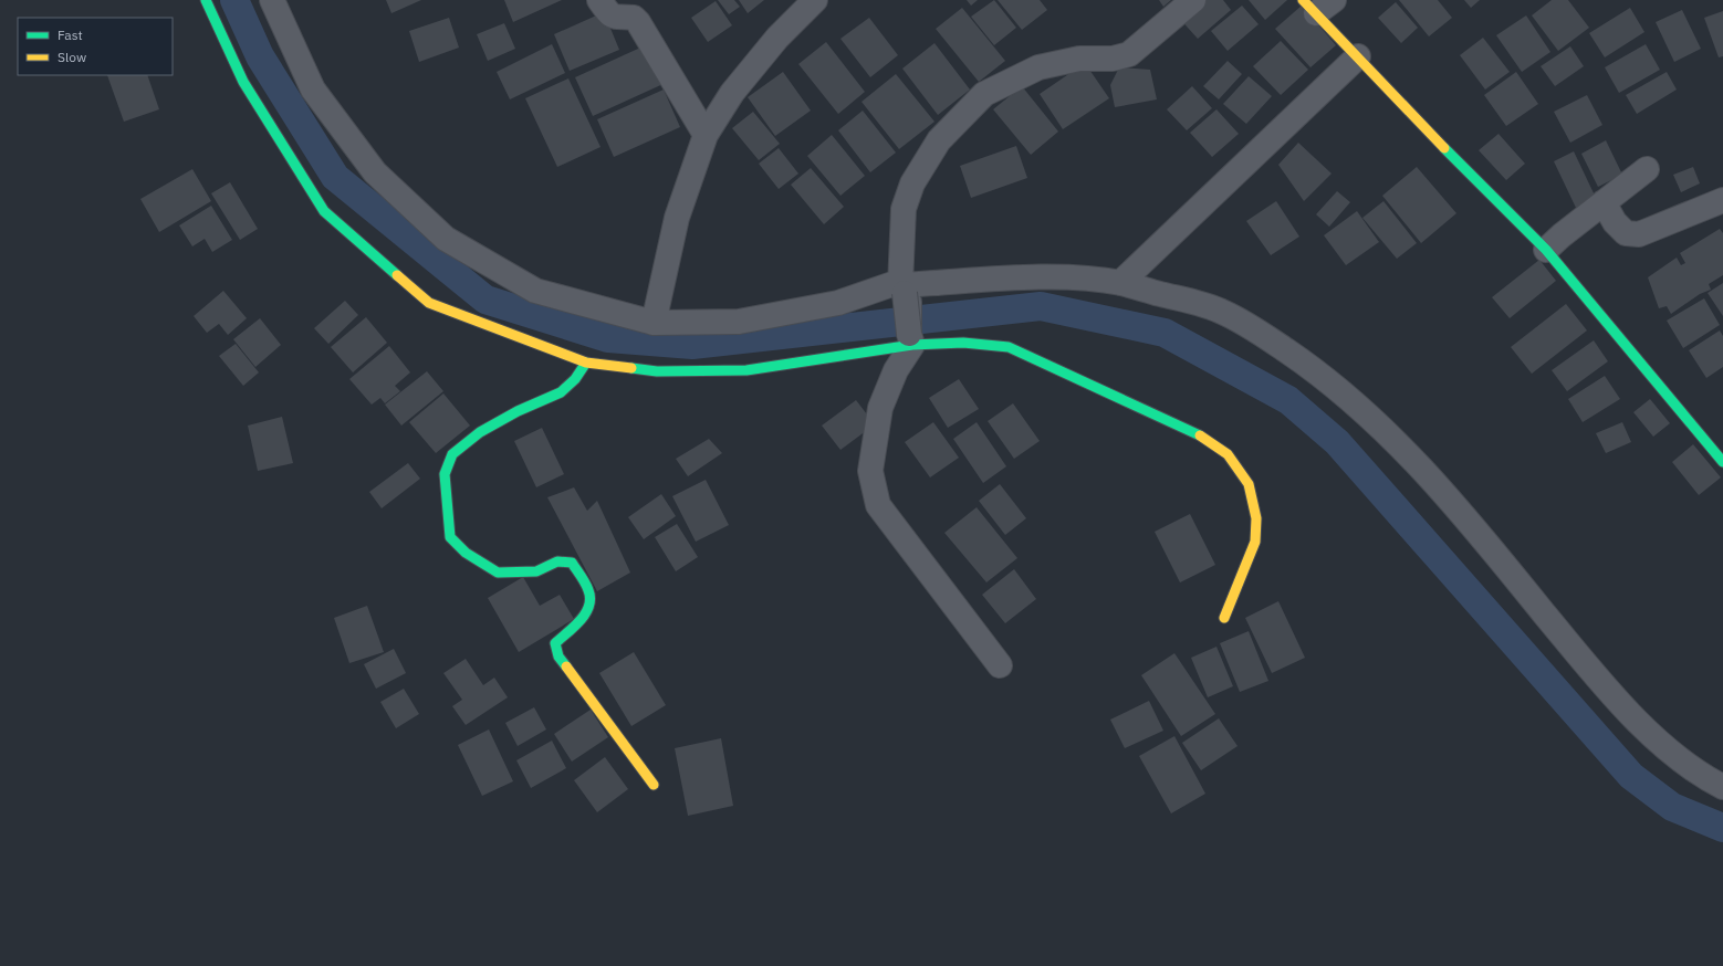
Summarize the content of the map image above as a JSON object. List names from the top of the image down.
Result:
{
  "legend": ["Fast", "Slow"]
}
